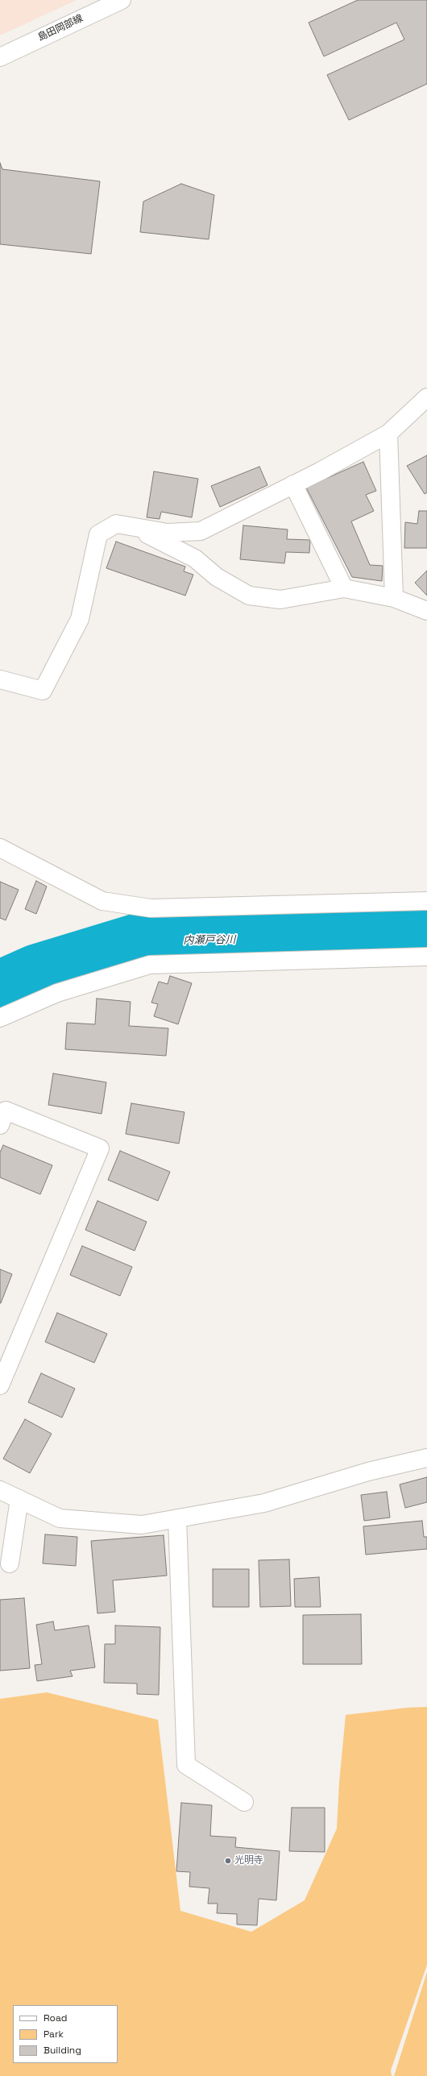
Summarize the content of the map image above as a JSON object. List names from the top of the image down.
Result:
{
  "streets": {
    "street": ["島田岡部線"]
  },
  "water": ["内瀬戸谷川"],
  "places": ["光明寺"],
  "legend": ["Road", "Park", "Building"]
}
